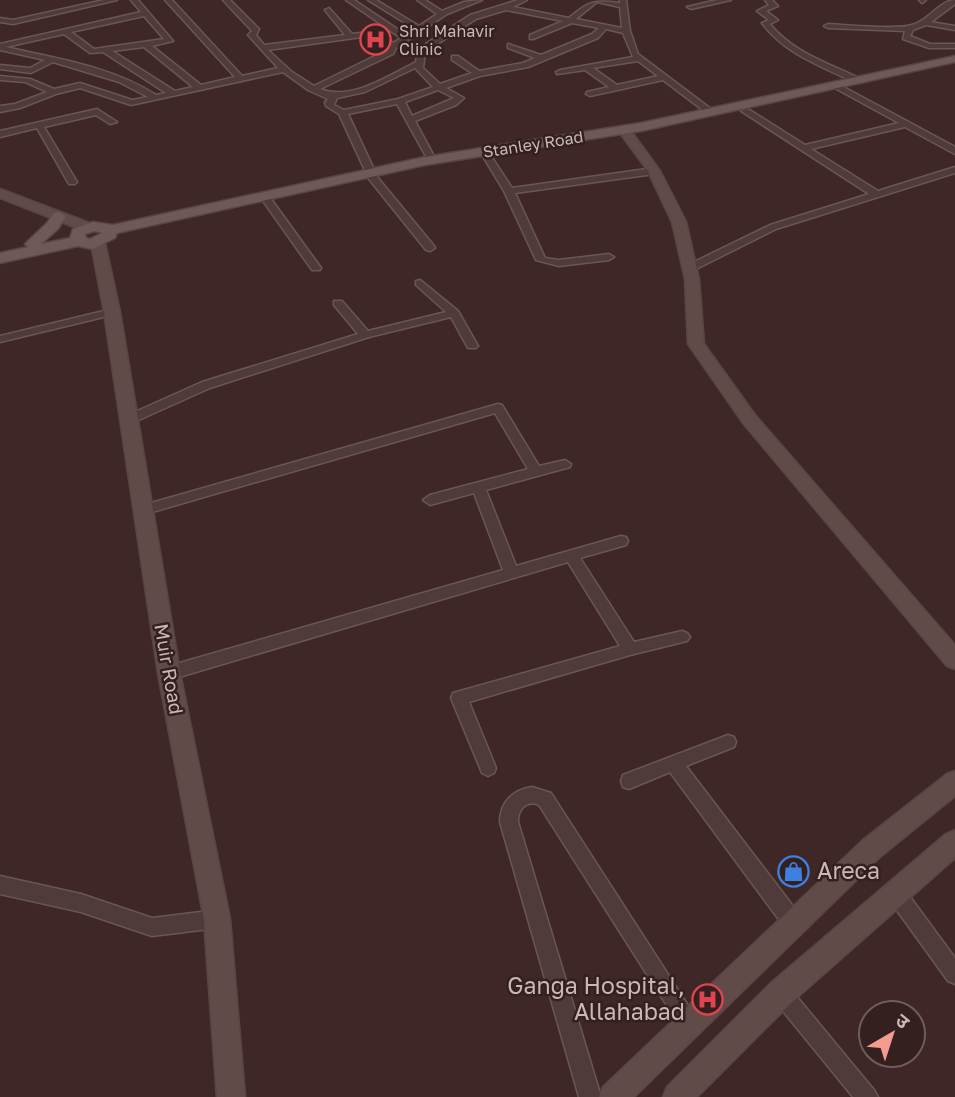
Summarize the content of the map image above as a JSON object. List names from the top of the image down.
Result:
{
  "streets": {
    "main road": ["Stanley Road"],
    "street": ["Muir Road"]
  },
  "crossings": [
    ["Stanley Road", "Muir Road"]
  ],
  "places": {
    "hospital": ["Shri Mahavir Clinic", "Ganga Hospital, Allahabad"],
    "shop": ["Areca"]
  },
  "north": "top right"
}
